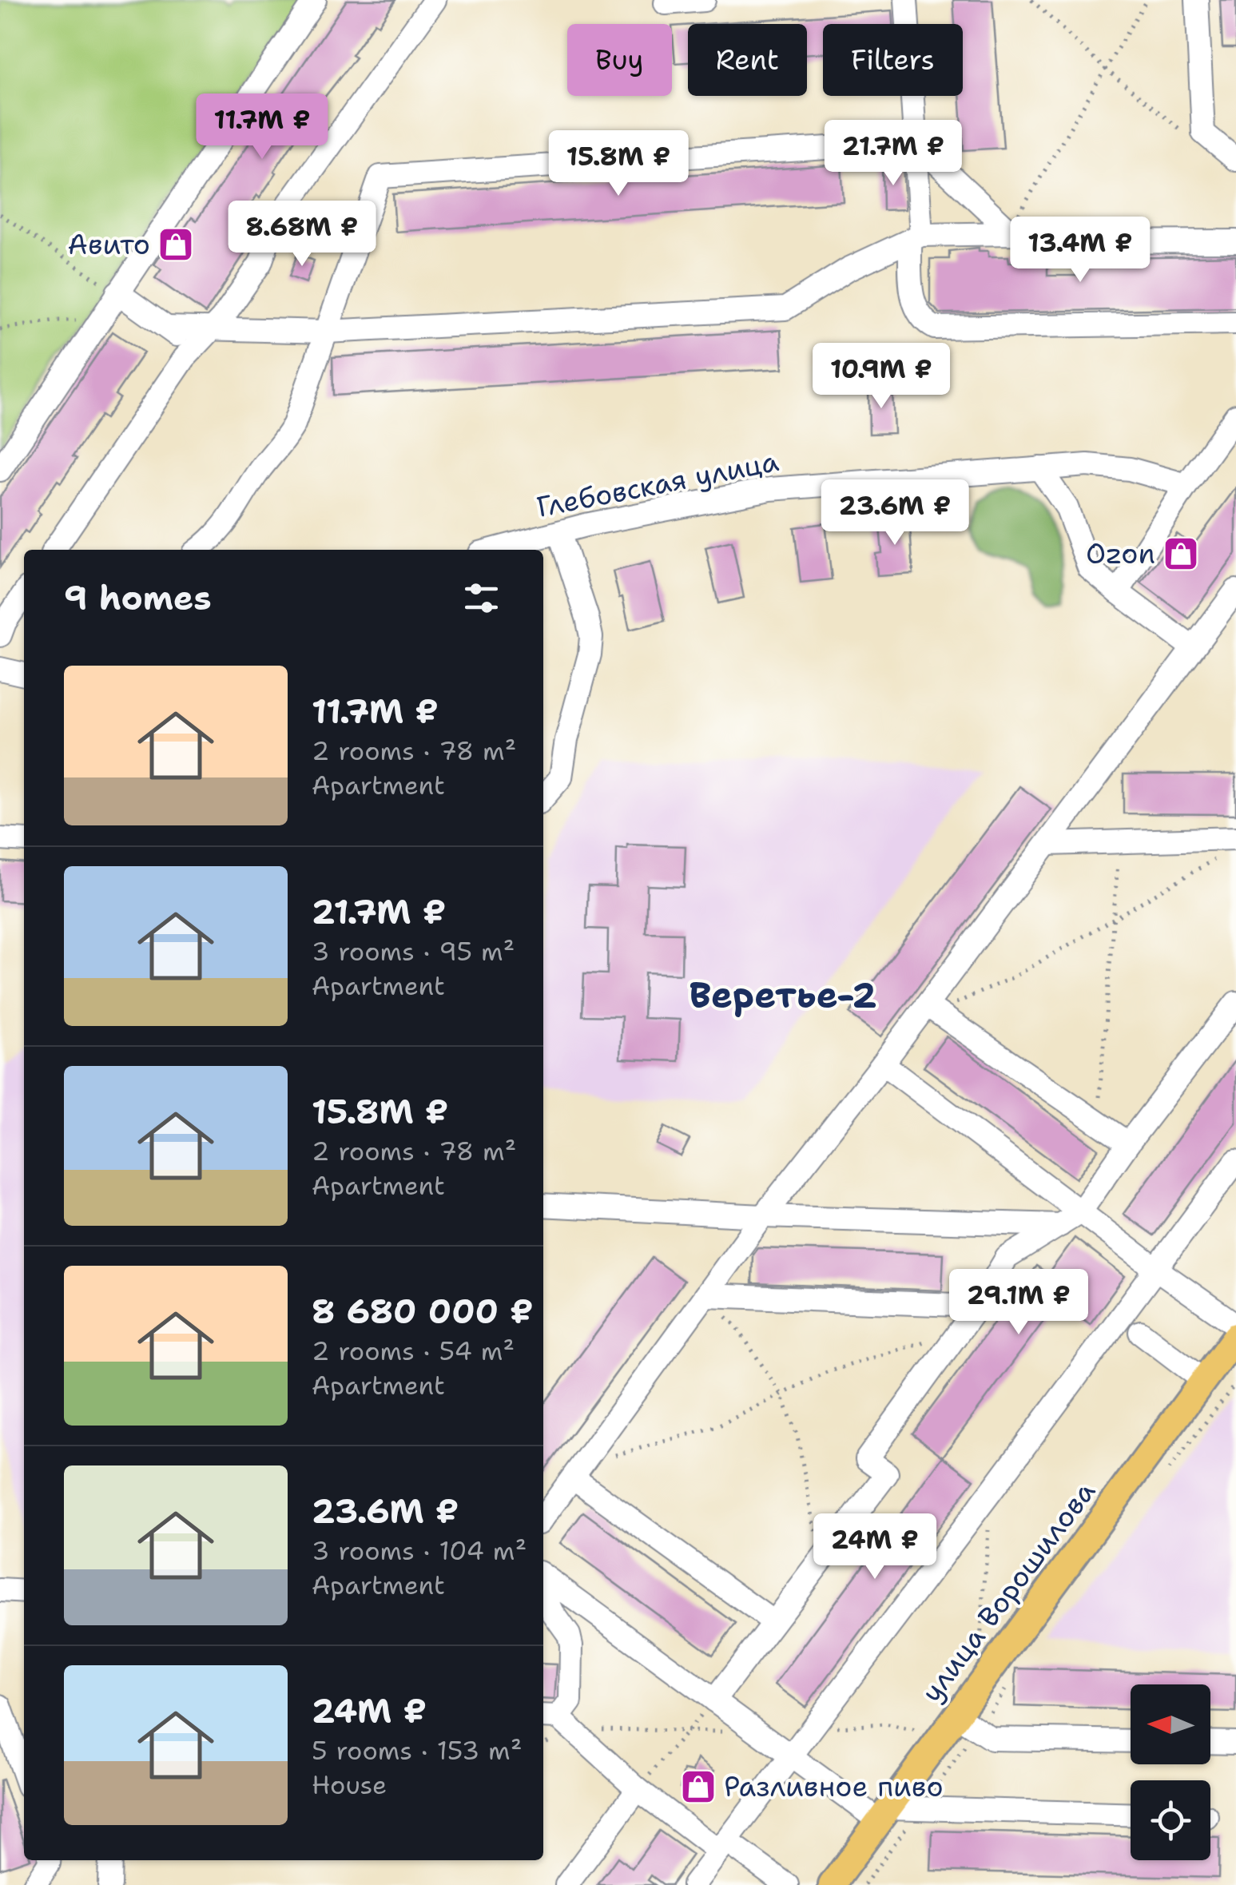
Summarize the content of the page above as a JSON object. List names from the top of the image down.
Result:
{
  "streets": {
    "main road": ["улица Ворошилова"],
    "street": ["Глебовская улица"]
  },
  "districts": ["Веретье-2"],
  "places": {
    "shop": ["Авито", "Ozon", "Разливное пиво"]
  },
  "north": "left",
  "page": {
    "chip": ["Buy", "Rent", "Filters"],
    "price": [
      "11.7M ₽",
      "21.7M ₽",
      "15.8M ₽",
      "8.68M ₽",
      "13.4M ₽",
      "10.9M ₽",
      "23.6M ₽",
      "29.1M ₽",
      "24M ₽"
    ],
    "heading": "9 homes",
    "list": [
      {
        "name": "11.7M ₽",
        "note": "2 rooms · 78 m² · Apartment"
      },
      {
        "name": "21.7M ₽",
        "note": "3 rooms · 95 m² · Apartment"
      },
      {
        "name": "15.8M ₽",
        "note": "2 rooms · 78 m² · Apartment"
      },
      {
        "name": "8 680 000 ₽",
        "note": "2 rooms · 54 m² · Apartment"
      },
      {
        "name": "23.6M ₽",
        "note": "3 rooms · 104 m² · Apartment"
      },
      {
        "name": "24M ₽",
        "note": "5 rooms · 153 m² · House"
      }
    ]
  }
}
